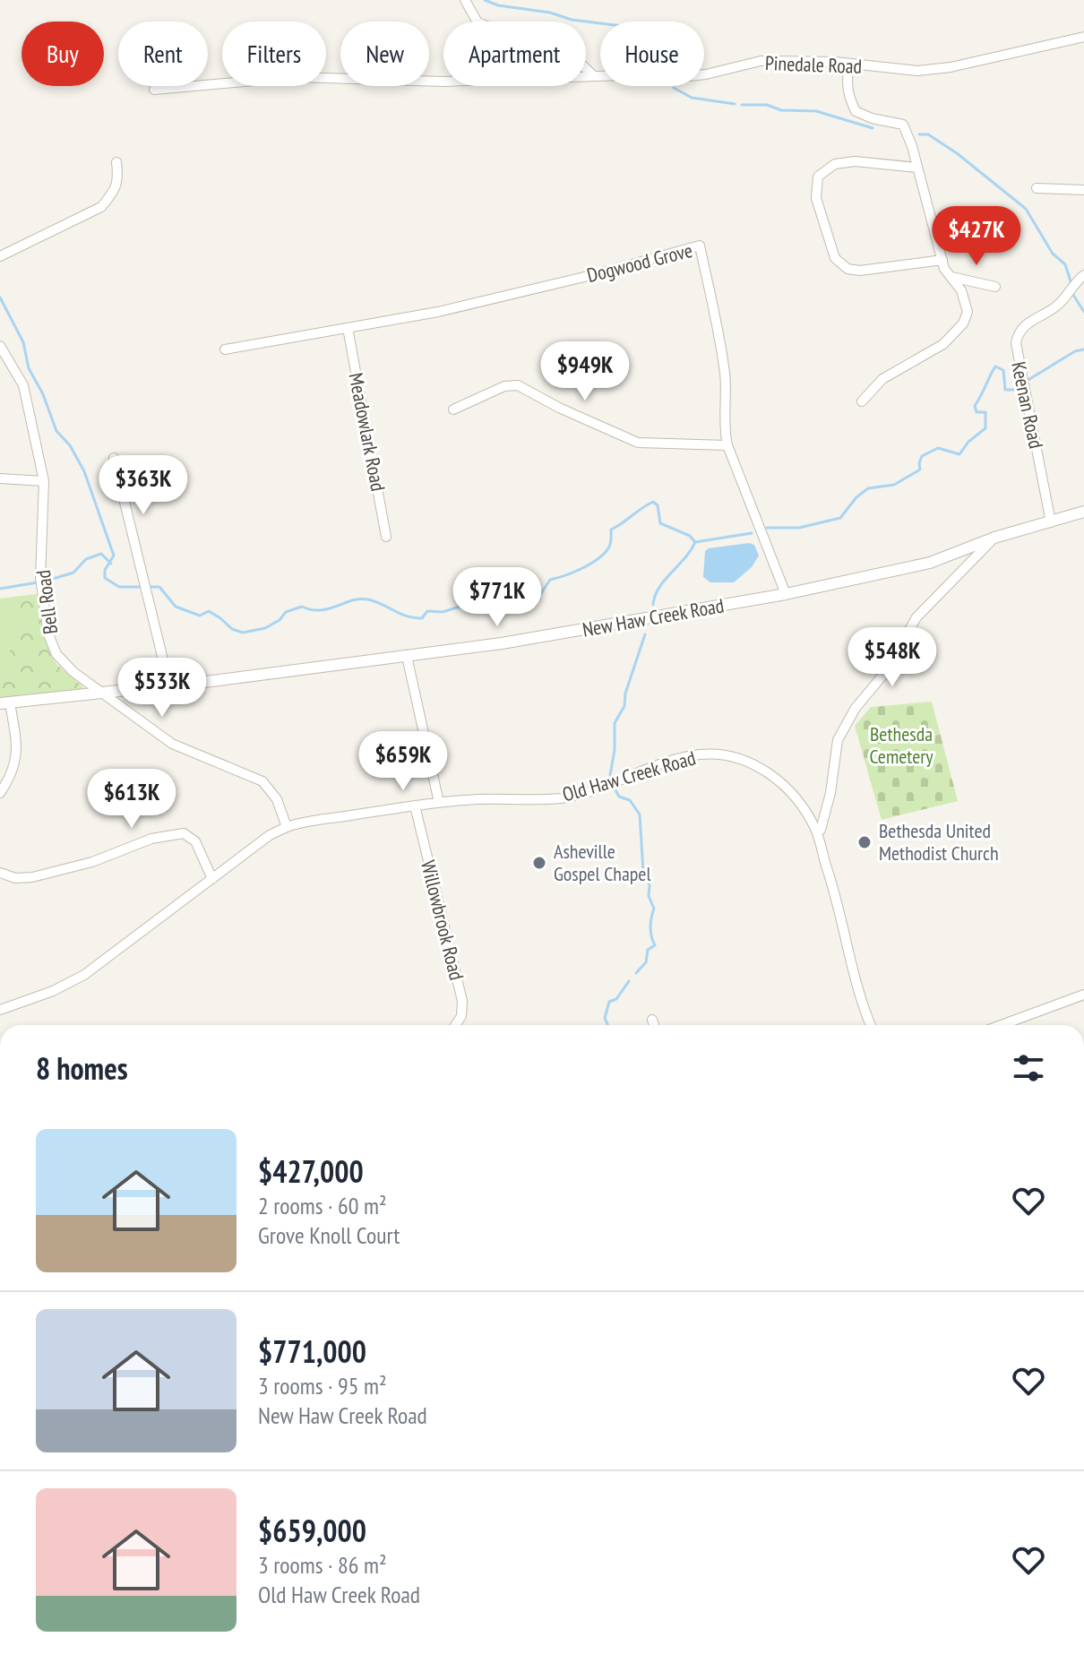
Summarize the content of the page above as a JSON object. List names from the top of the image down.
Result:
{
  "streets": {
    "street": [
      "Pinedale Road",
      "Dogwood Grove",
      "Keenan Road",
      "Meadowlark Road",
      "Bell Road",
      "New Haw Creek Road",
      "Old Haw Creek Road",
      "Willowbrook Road"
    ]
  },
  "crossings": [
    ["Dogwood Grove", "Meadowlark Road"],
    ["Dogwood Grove", "New Haw Creek Road"],
    ["Keenan Road", "New Haw Creek Road"],
    ["Bell Road", "New Haw Creek Road"],
    ["Bell Road", "Old Haw Creek Road"],
    ["Old Haw Creek Road", "Willowbrook Road"]
  ],
  "parks": ["Bethesda Cemetery"],
  "places": ["Bethesda United Methodist Church", "Asheville Gospel Chapel"],
  "page": {
    "chip": [
      "Buy",
      "Rent",
      "Filters",
      "New",
      "Apartment",
      "House"
    ],
    "price": [
      "$427K",
      "$949K",
      "$363K",
      "$771K",
      "$548K",
      "$533K",
      "$659K",
      "$613K"
    ],
    "heading": "8 homes",
    "list": [
      {
        "name": "$427,000",
        "note": "2 rooms · 60 m² · Grove Knoll Court"
      },
      {
        "name": "$771,000",
        "note": "3 rooms · 95 m² · New Haw Creek Road"
      },
      {
        "name": "$659,000",
        "note": "3 rooms · 86 m² · Old Haw Creek Road"
      }
    ]
  }
}
